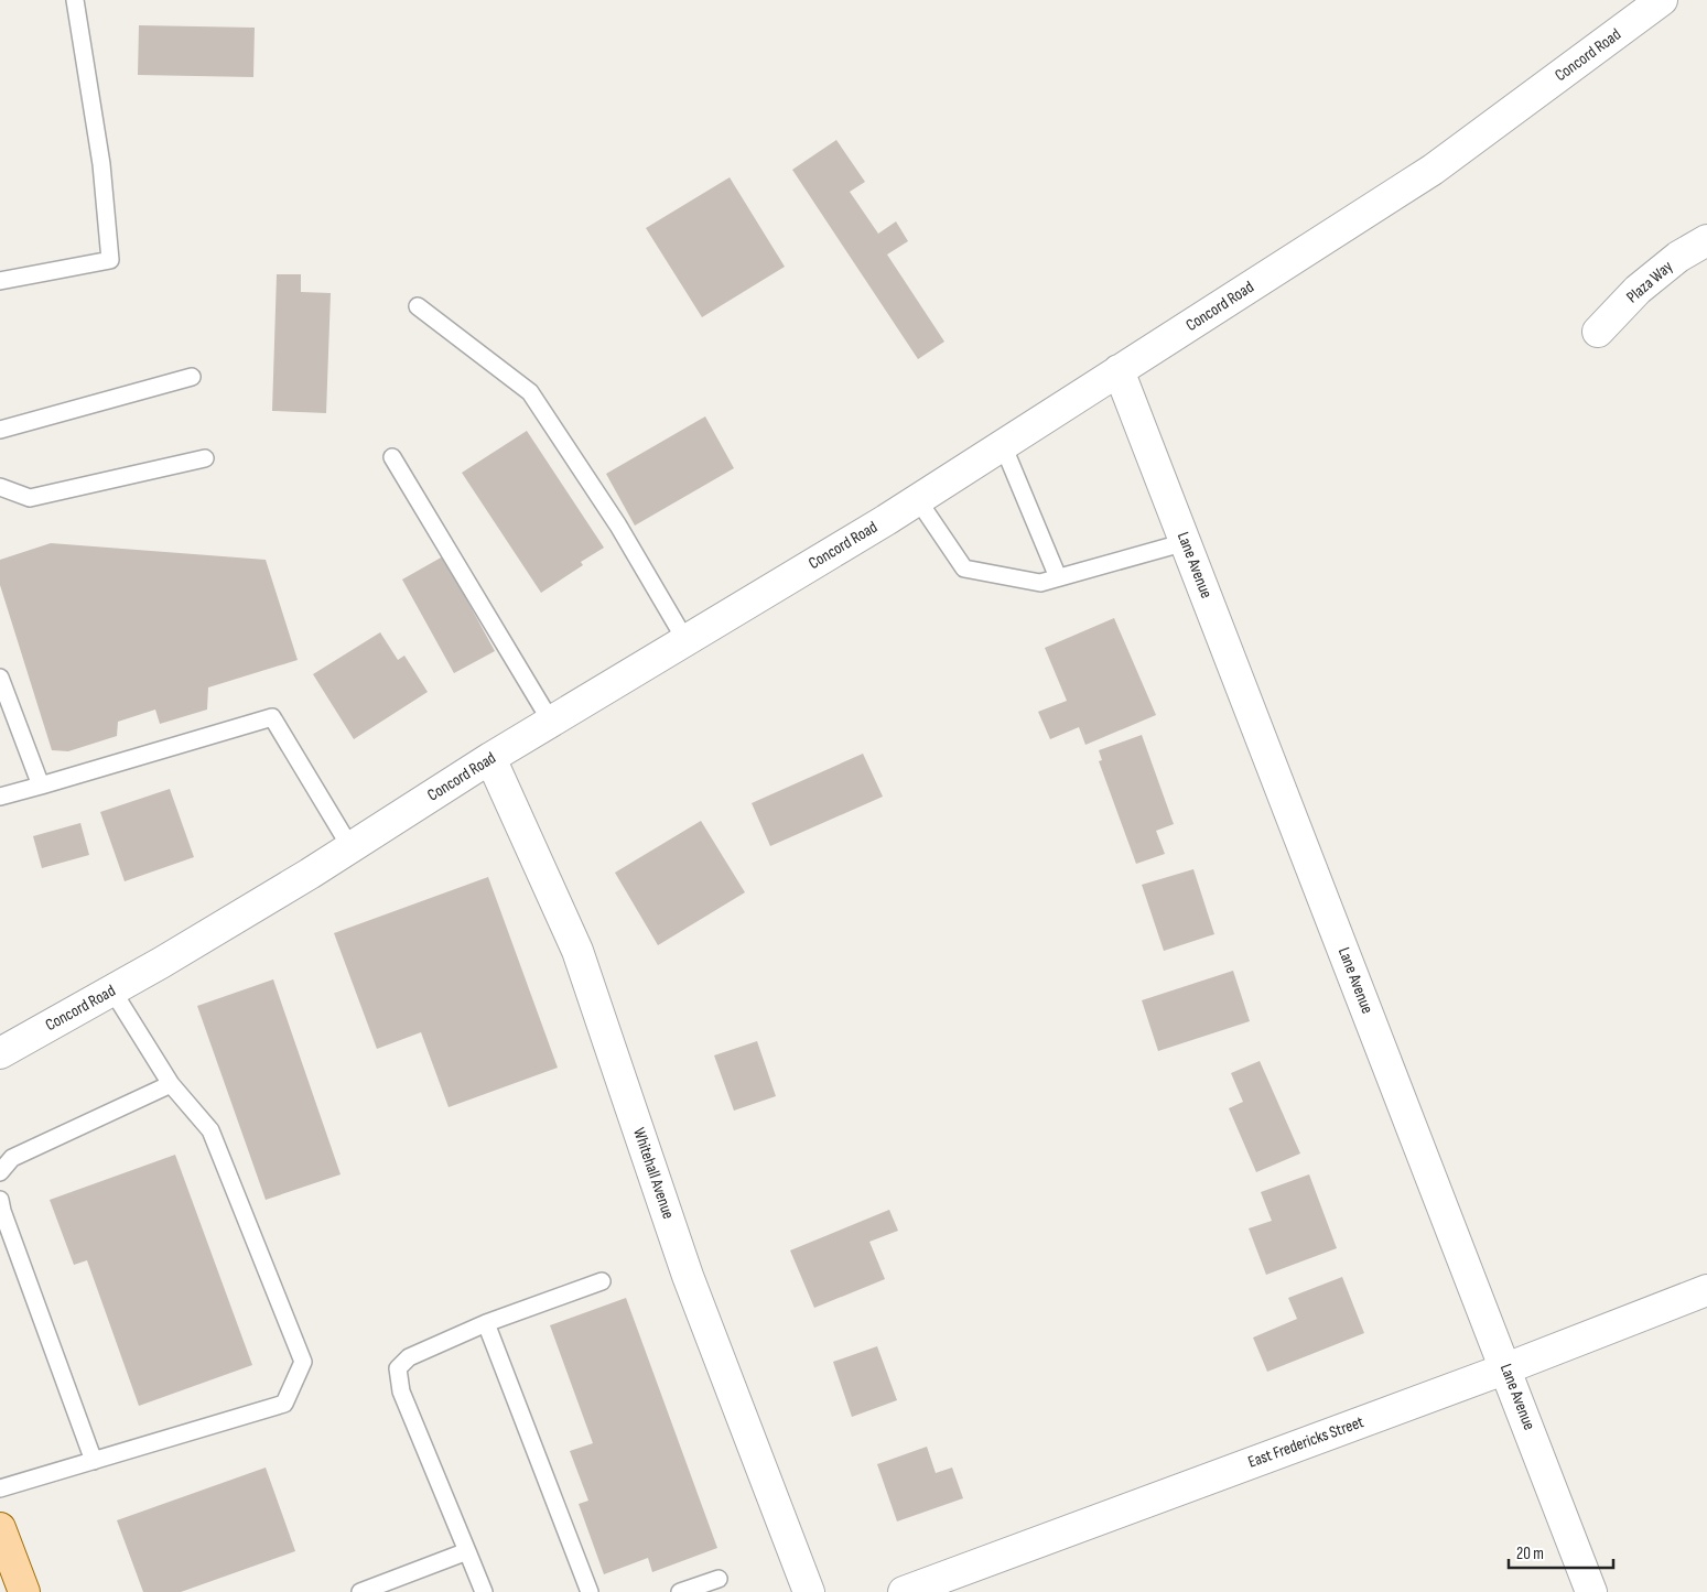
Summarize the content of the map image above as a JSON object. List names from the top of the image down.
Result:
{
  "streets": {
    "street": [
      "Concord Road",
      "Plaza Way",
      "Lane Avenue",
      "Whitehall Avenue",
      "East Fredericks Street"
    ]
  },
  "crossings": [
    ["Concord Road", "Lane Avenue"],
    ["Concord Road", "Whitehall Avenue"],
    ["Lane Avenue", "East Fredericks Street"]
  ],
  "scale_bar": "20 m"
}
